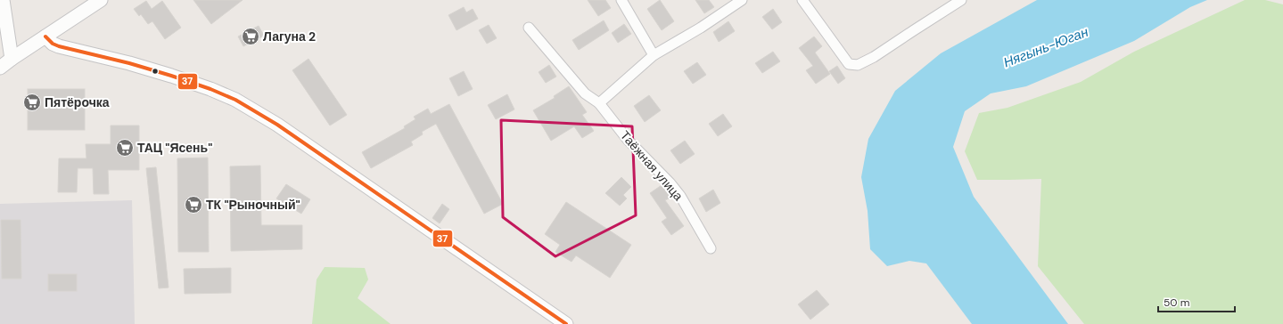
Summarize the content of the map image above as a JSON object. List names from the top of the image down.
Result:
{
  "streets": {
    "street": ["Таёжная улица"]
  },
  "water": ["Нягынь-Юган"],
  "places": {
    "supermarket": [
      "Лагуна 2",
      "Пятёрочка",
      "ТАЦ \"Ясень\"",
      "ТК \"Рыночный\""
    ]
  },
  "lines": ["transit line 37"],
  "scale_bar": "50 m"
}
